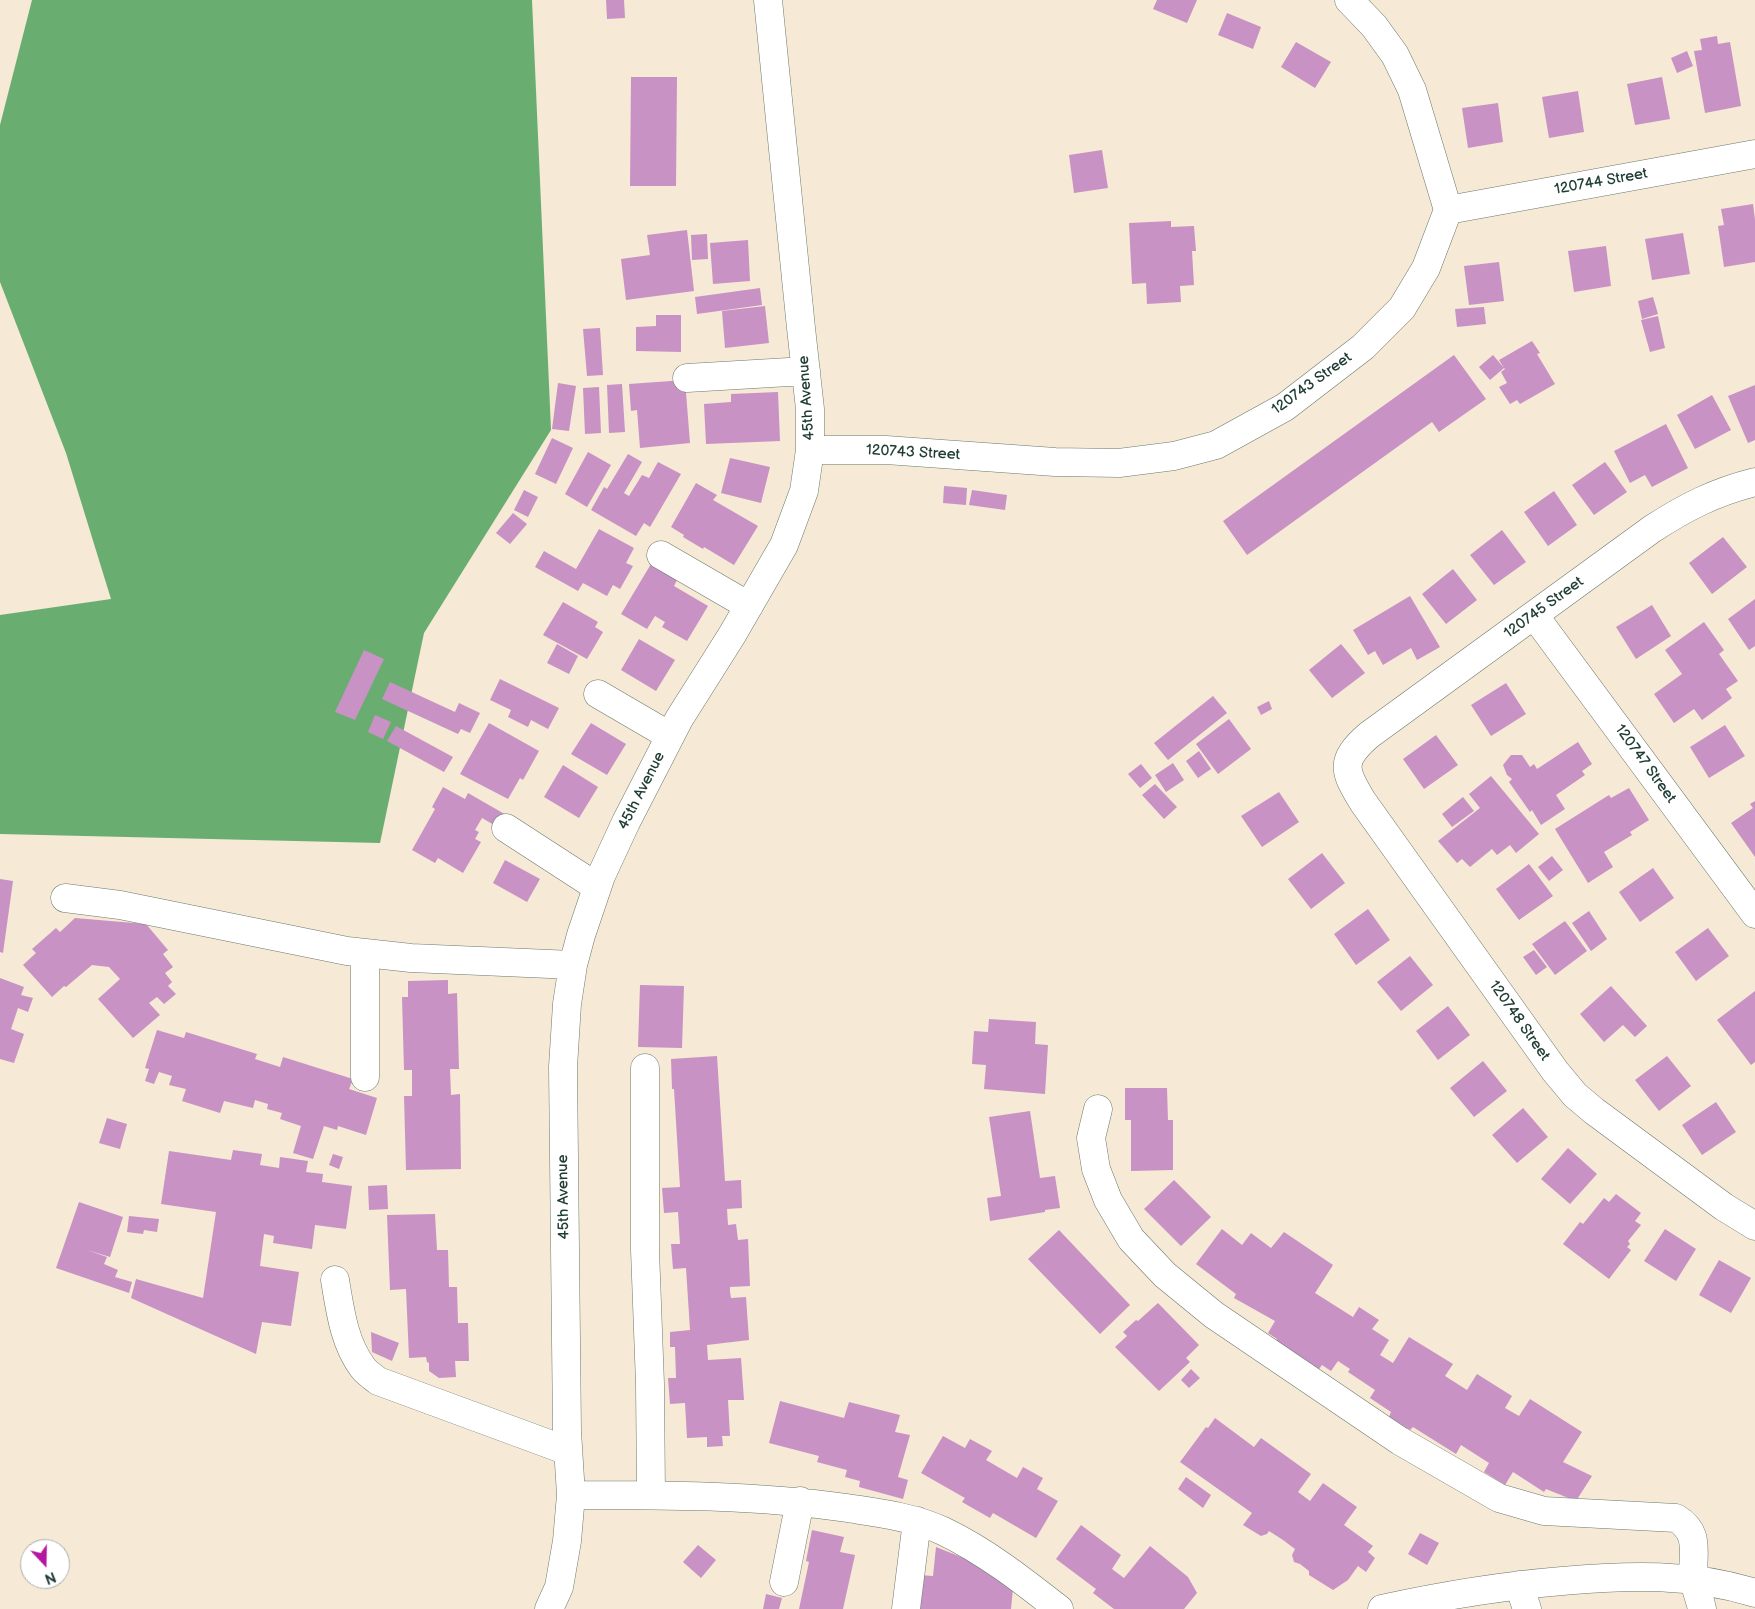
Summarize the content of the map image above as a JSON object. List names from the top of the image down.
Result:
{
  "streets": {
    "street": [
      "120744 Street",
      "120743 Street",
      "45th Avenue",
      "120745 Street",
      "120747 Street",
      "120748 Street"
    ]
  },
  "crossings": [
    ["120744 Street", "120743 Street"],
    ["120743 Street", "45th Avenue"],
    ["120745 Street", "120747 Street"],
    ["120745 Street", "120748 Street"]
  ],
  "north": "bottom"
}
